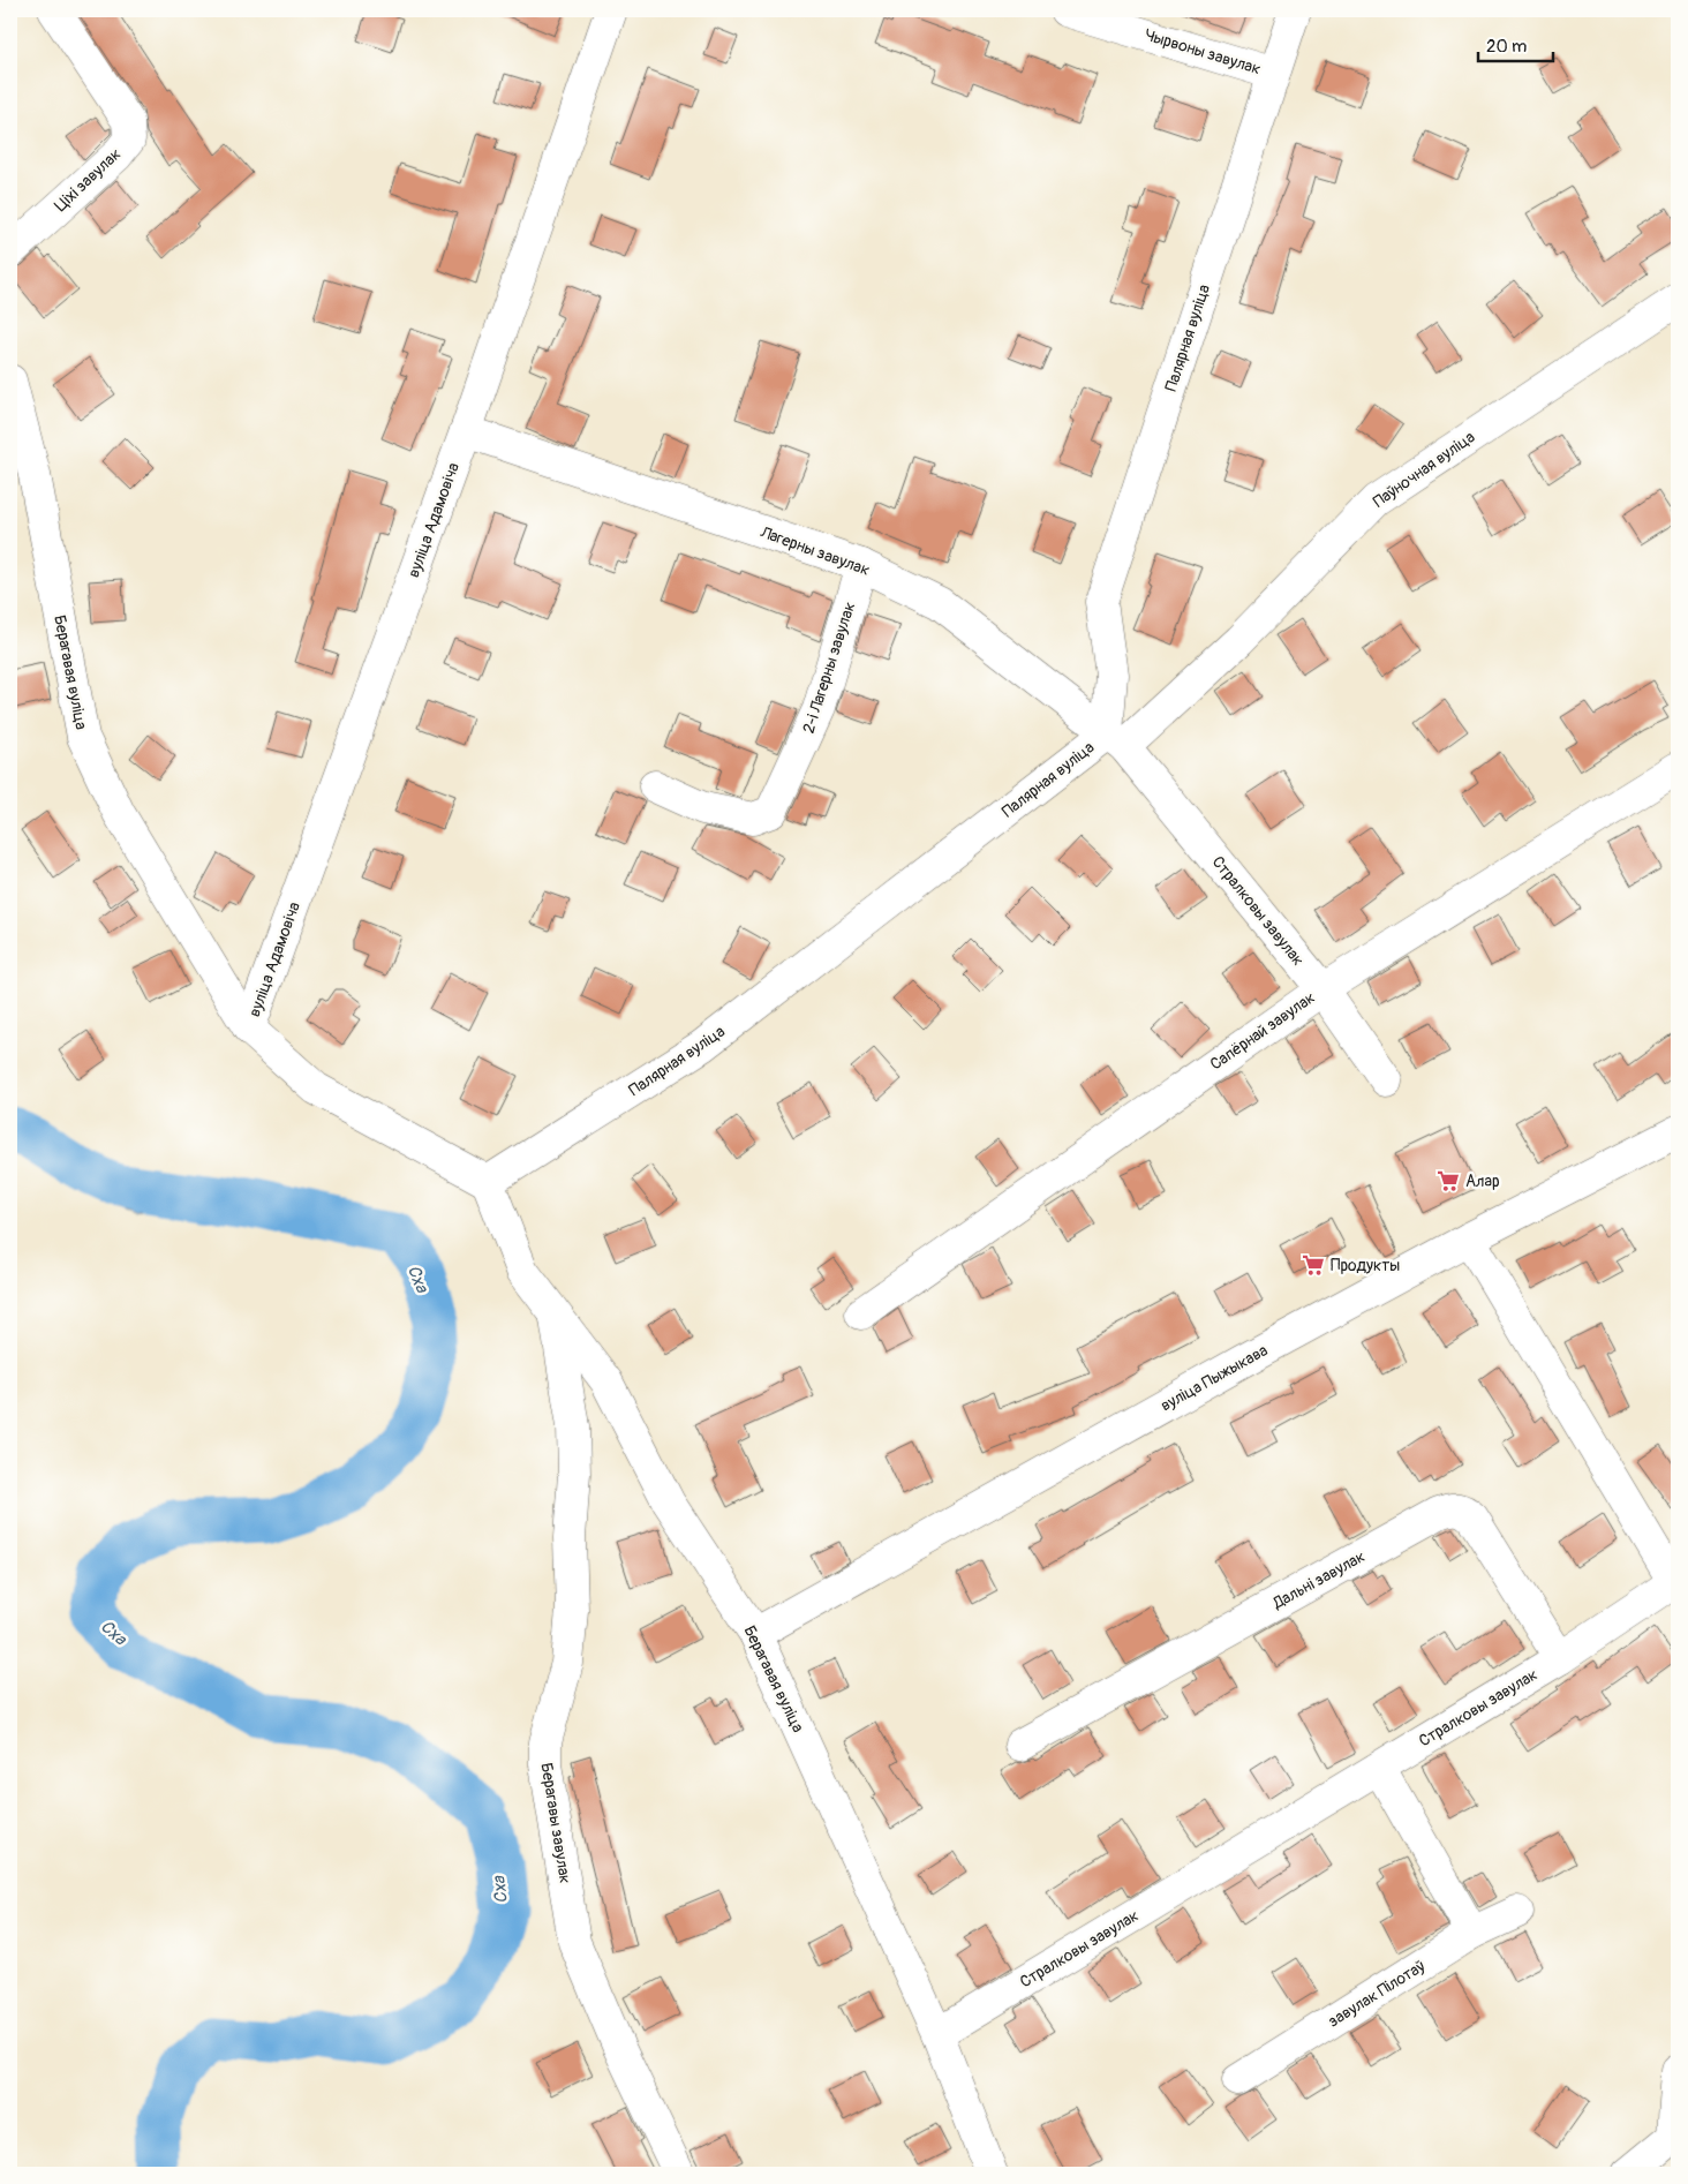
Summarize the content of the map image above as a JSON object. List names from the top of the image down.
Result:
{
  "streets": {
    "street": [
      "Чырвоны завулак",
      "Ціхі завулак",
      "Палярная вуліца",
      "Паўночная вуліца",
      "вуліца Адамовіча",
      "Лагерны завулак",
      "2-і Лагерны завулак",
      "Берагавая вуліца",
      "Стралковы завулак",
      "Сапёрнай завулак",
      "вуліца Пыжыкава",
      "Дальні завулак",
      "Берагавы завулак",
      "завулак Пілотаў"
    ]
  },
  "crossings": [
    ["Чырвоны завулак", "Палярная вуліца"],
    ["Палярная вуліца", "Паўночная вуліца"],
    ["Палярная вуліца", "Лагерны завулак"],
    ["Палярная вуліца", "Берагавая вуліца"],
    ["Палярная вуліца", "Стралковы завулак"],
    ["Паўночная вуліца", "Лагерны завулак"],
    ["Паўночная вуліца", "Стралковы завулак"],
    ["вуліца Адамовіча", "Лагерны завулак"],
    ["вуліца Адамовіча", "Берагавая вуліца"],
    ["Лагерны завулак", "2-і Лагерны завулак"],
    ["Лагерны завулак", "Стралковы завулак"],
    ["Берагавая вуліца", "Стралковы завулак"],
    ["Берагавая вуліца", "вуліца Пыжыкава"],
    ["Берагавая вуліца", "Берагавы завулак"],
    ["Стралковы завулак", "Сапёрнай завулак"],
    ["Стралковы завулак", "вуліца Пыжыкава"],
    ["Стралковы завулак", "Дальні завулак"]
  ],
  "water": ["Сха"],
  "places": {
    "supermarket": ["Алар", "Продукты"]
  },
  "scale_bar": "20 m"
}
